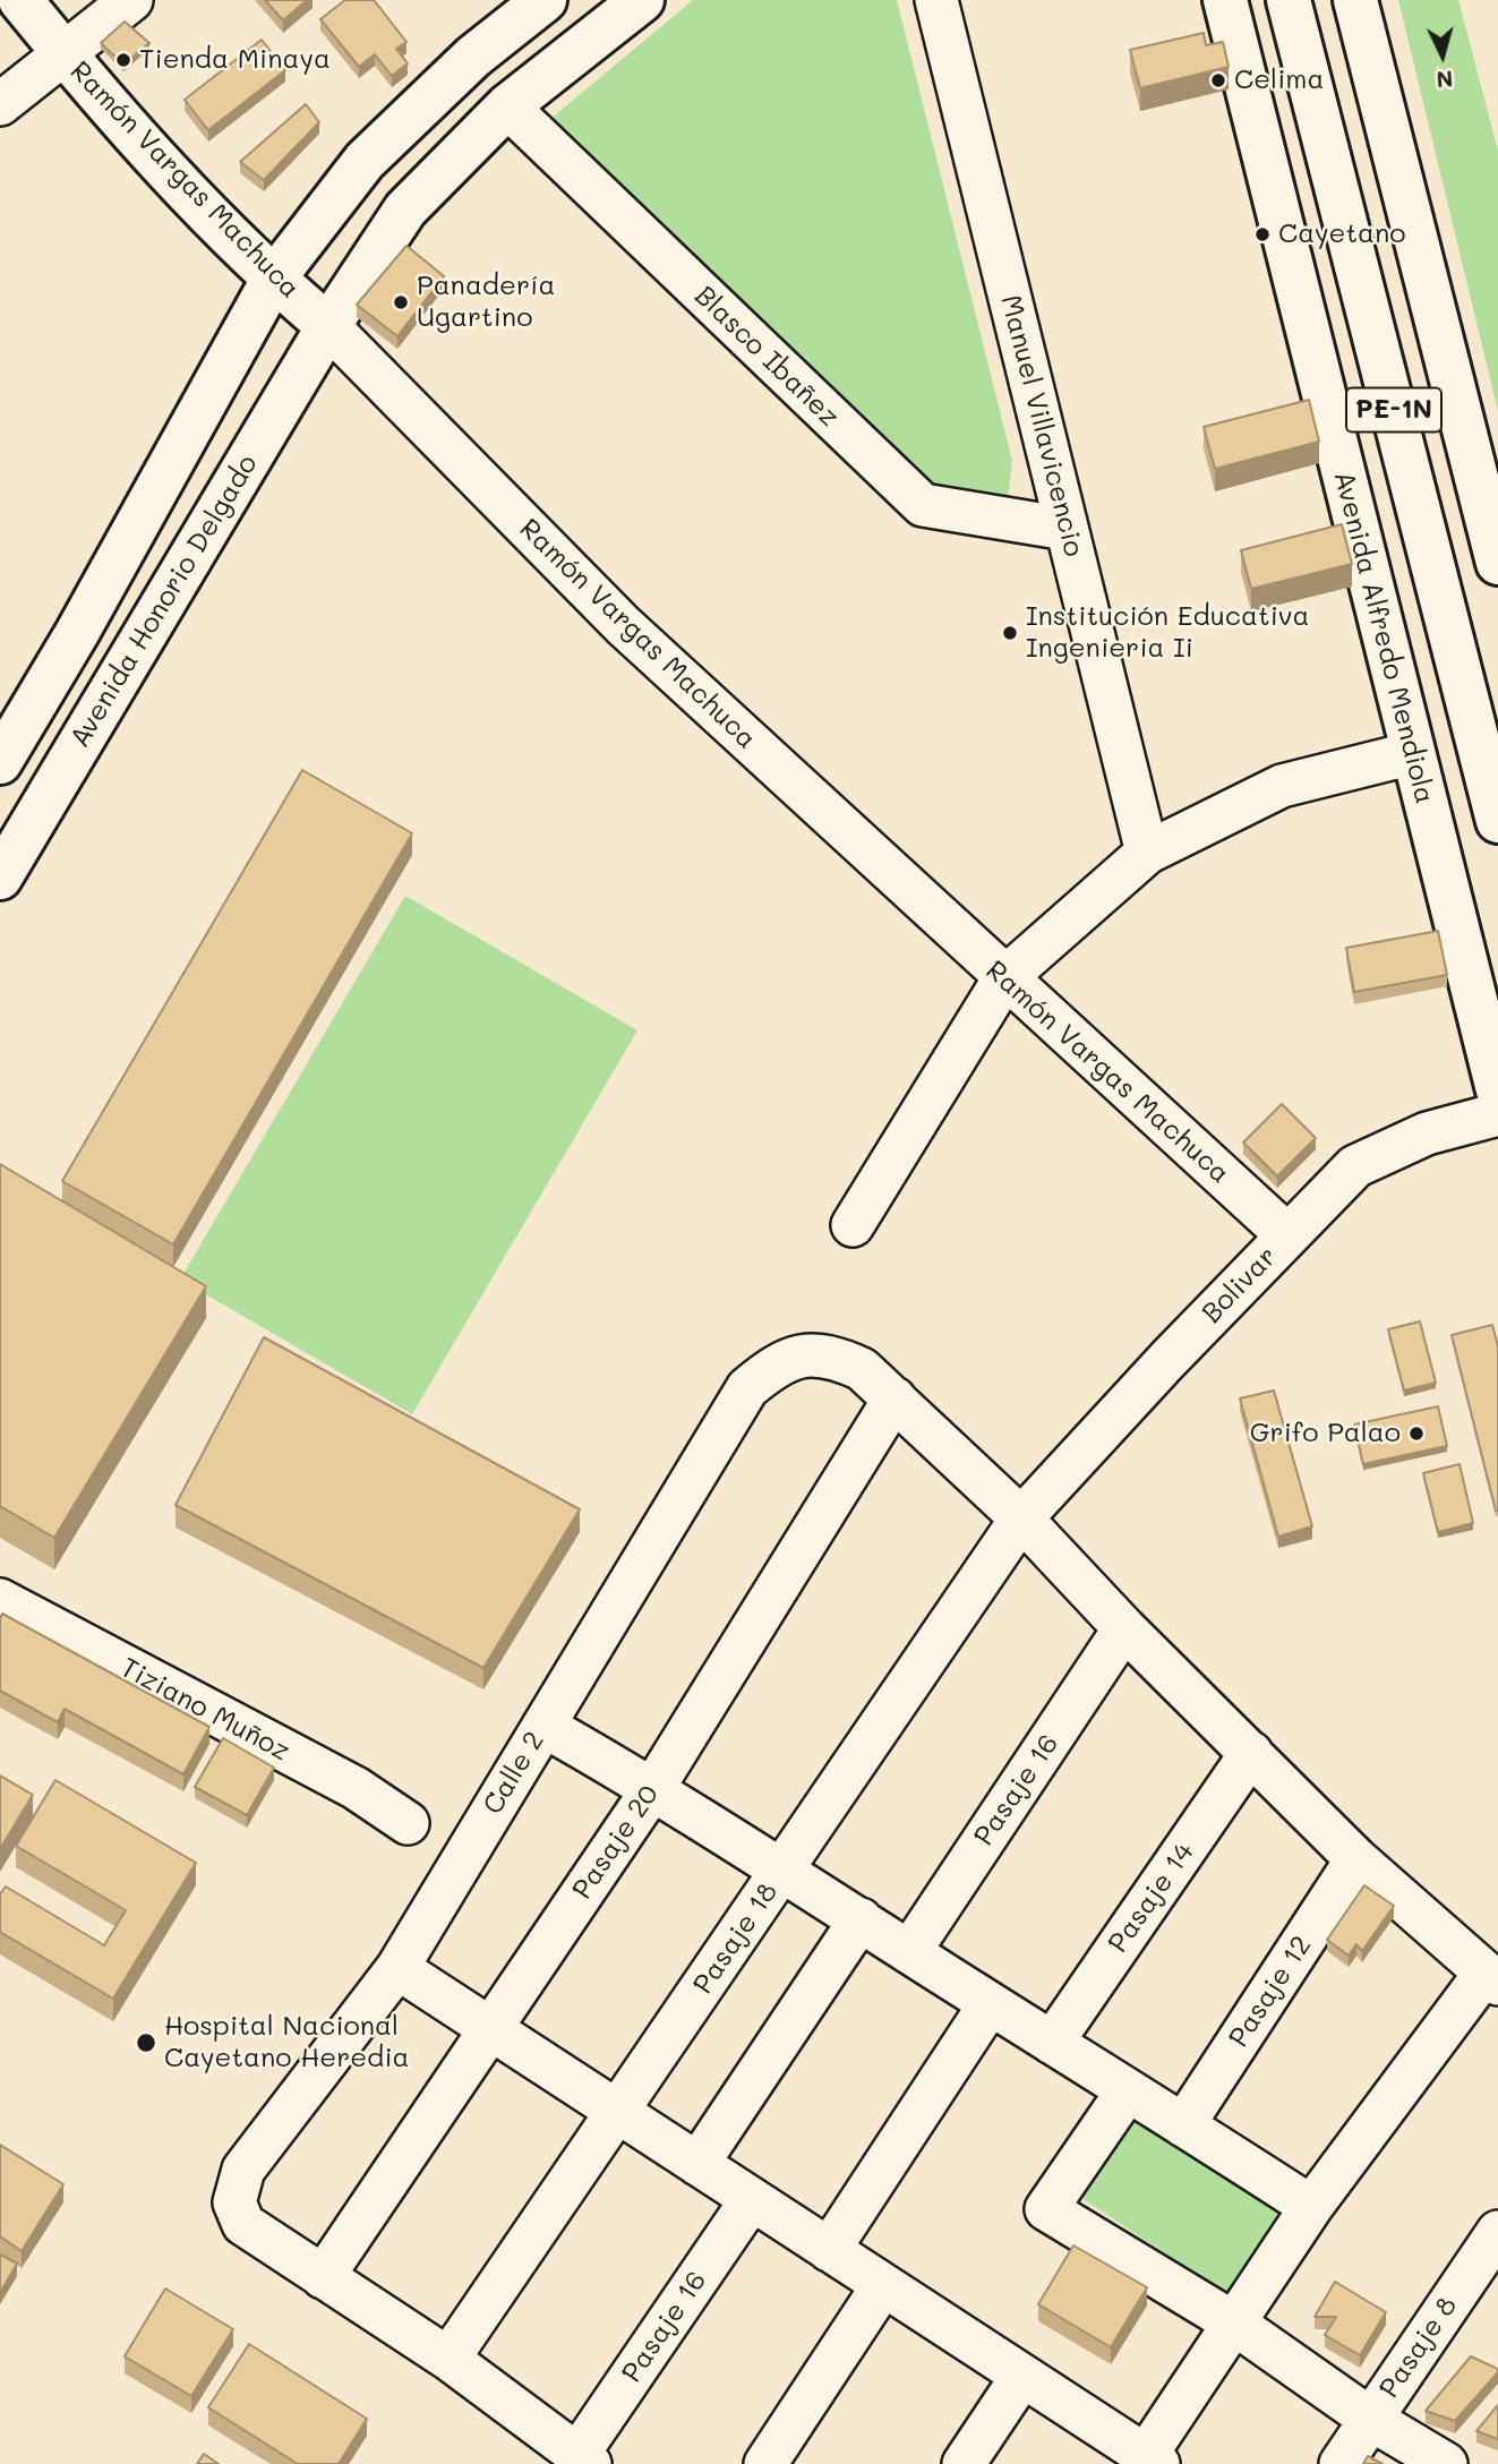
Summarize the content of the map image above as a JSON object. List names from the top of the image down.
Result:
{
  "streets": {
    "main road": [
      "Ramón Vargas Machuca",
      "PE-1N",
      "Avenida Honorio Delgado",
      "Avenida Alfredo Mendiola"
    ],
    "street": [
      "Blasco Ibañez",
      "Manuel Villavicencio",
      "Bolivar",
      "Tiziano Muñoz",
      "Calle 2",
      "Pasaje 16",
      "Pasaje 20",
      "Pasaje 14",
      "Pasaje 18",
      "Pasaje 12",
      "Pasaje 8"
    ]
  },
  "crossings": [
    ["Ramón Vargas Machuca", "Avenida Honorio Delgado"],
    ["Ramón Vargas Machuca", "Bolivar"],
    ["Blasco Ibañez", "Manuel Villavicencio"],
    ["Blasco Ibañez", "Avenida Honorio Delgado"],
    ["Bolivar", "Pasaje 18"],
    ["Calle 2", "Pasaje 20"]
  ],
  "places": [
    "Tienda Minaya",
    "Celima",
    "Cayetano",
    "Panadería Ugartino",
    "Institución Educativa Ingenieria Ii",
    "Grifo Palao",
    "Hospital Nacional Cayetano Heredia"
  ],
  "north": "bottom"
}
